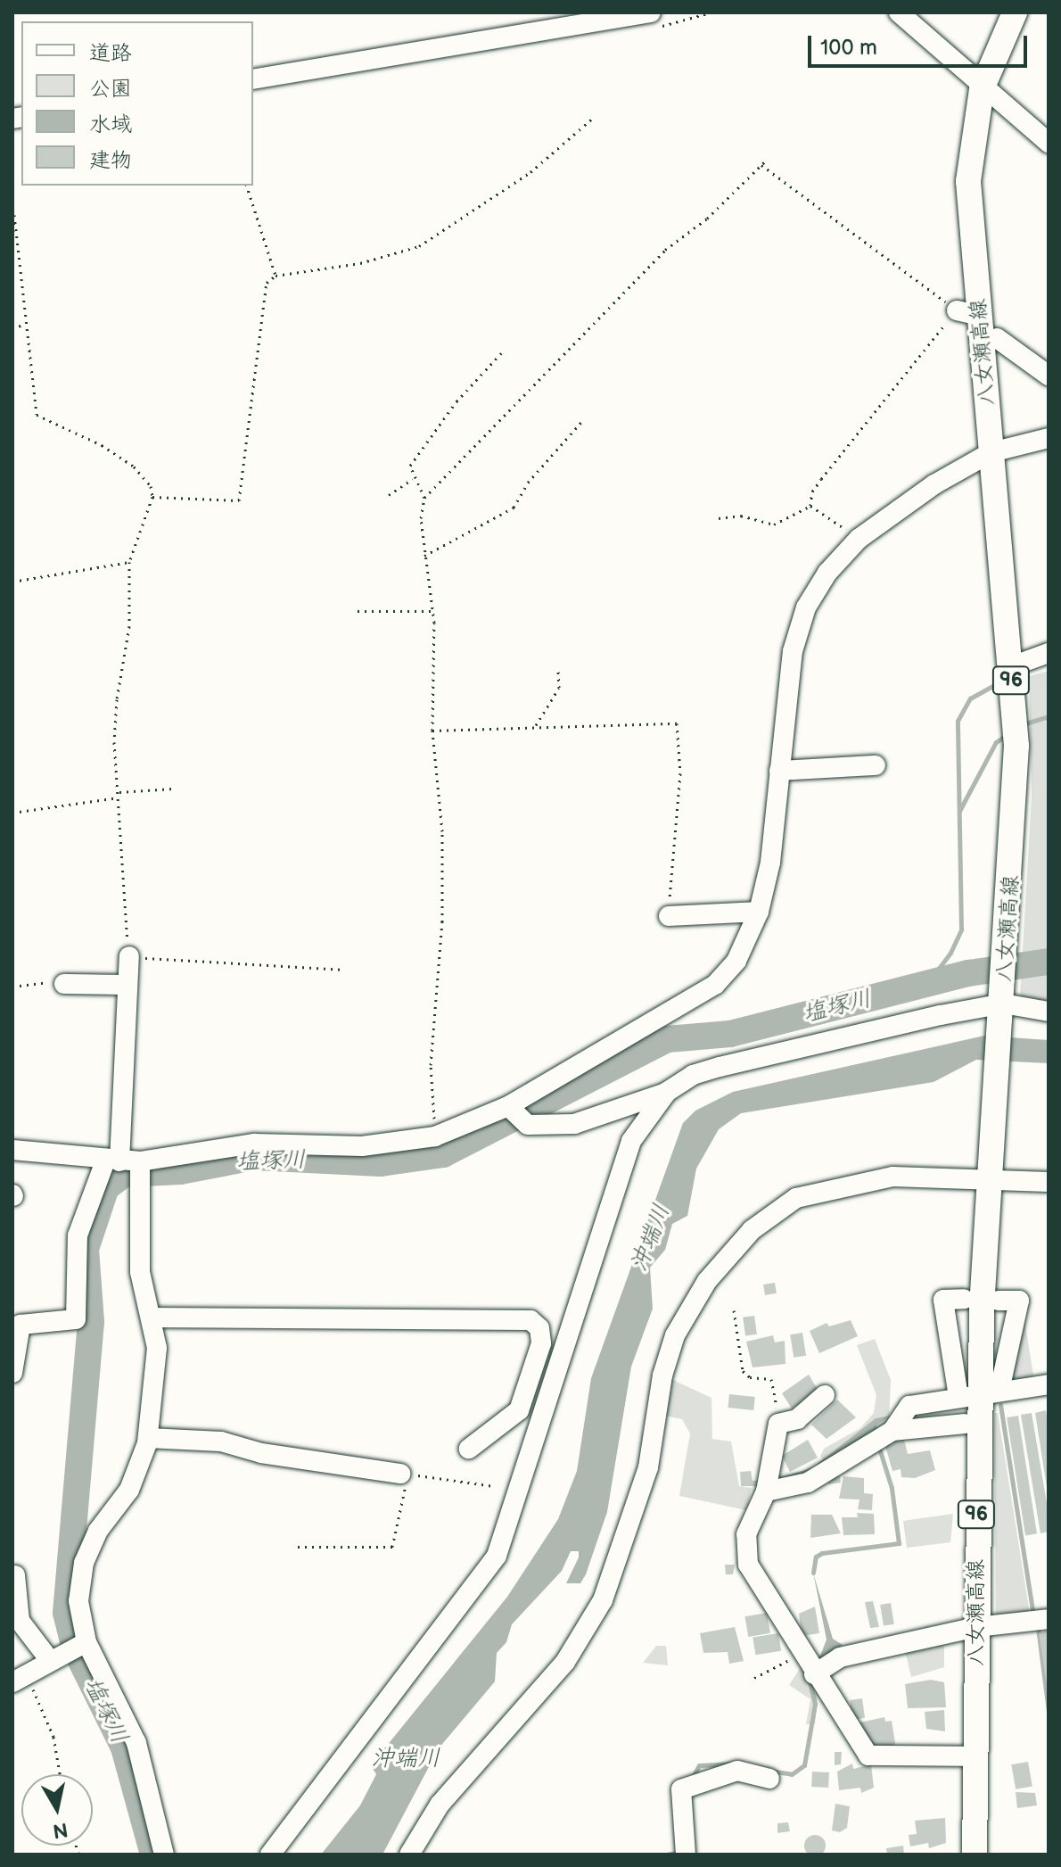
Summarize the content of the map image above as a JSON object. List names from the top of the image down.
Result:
{
  "streets": {
    "main road": ["八女瀬高線", "96"]
  },
  "water": ["塩塚川", "沖端川"],
  "legend": [
    "道路",
    "公園",
    "水域",
    "建物"
  ],
  "scale_bar": "100 m",
  "north": "bottom"
}
